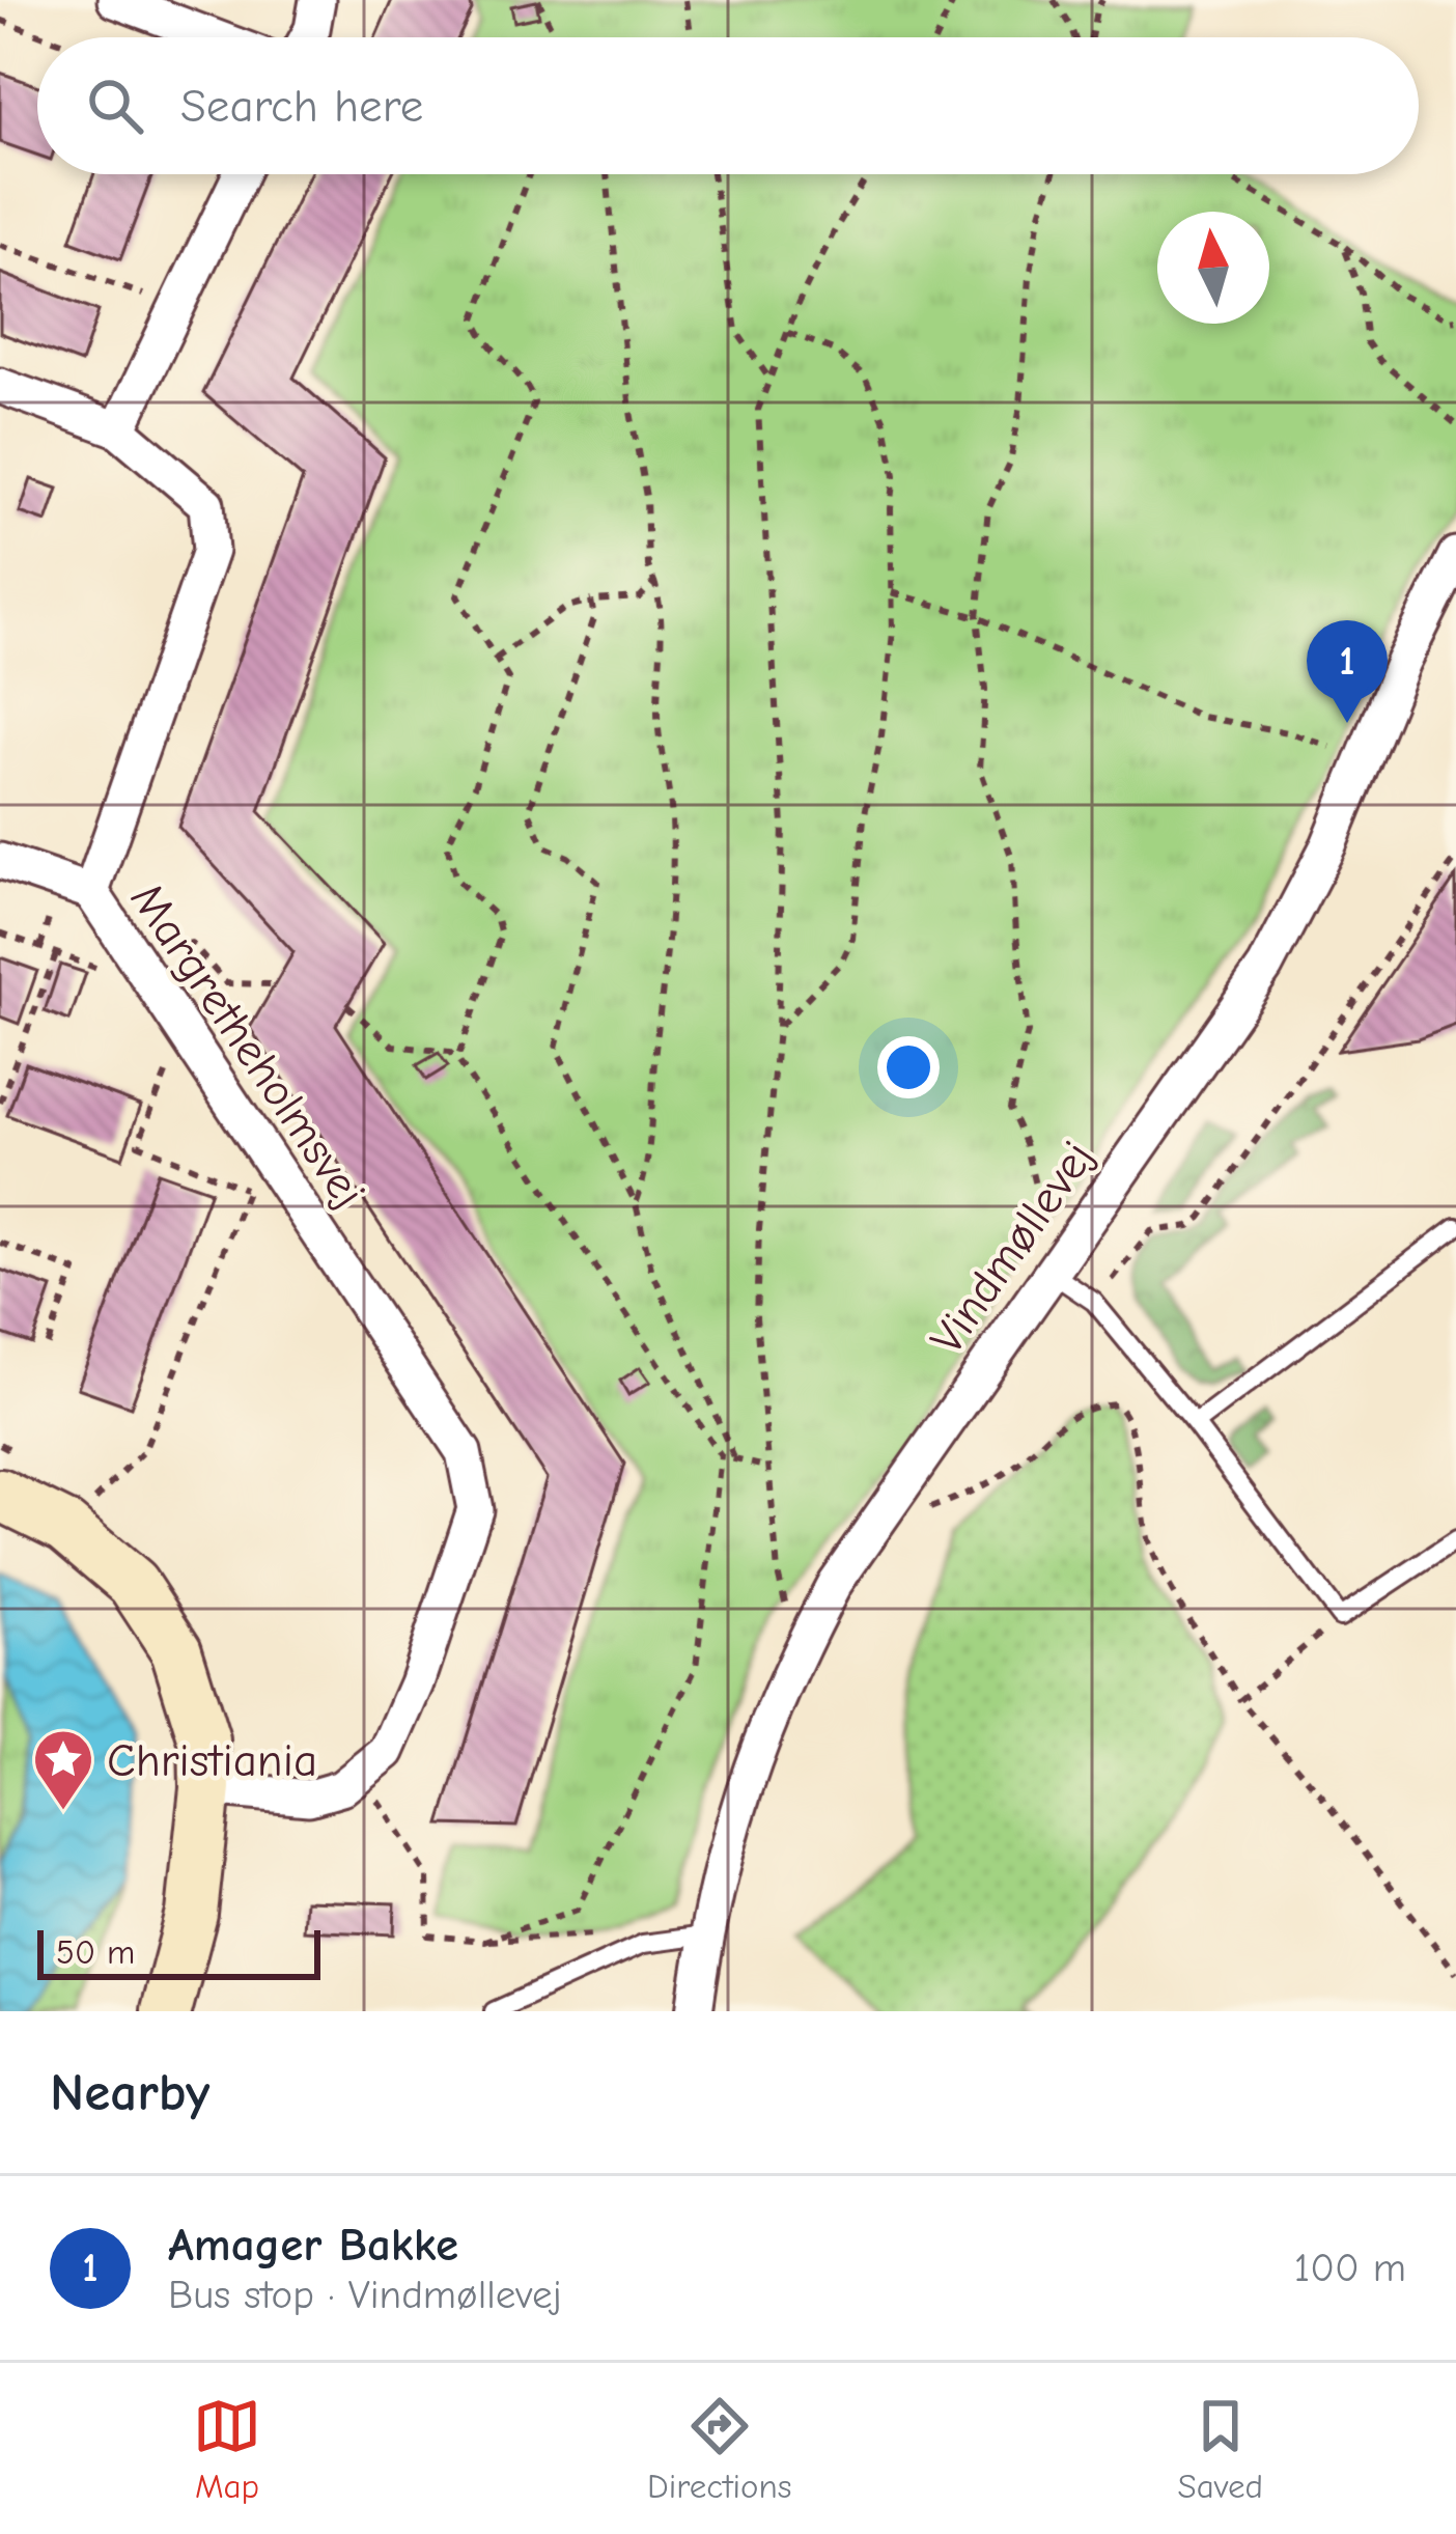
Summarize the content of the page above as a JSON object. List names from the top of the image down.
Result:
{
  "streets": {
    "street": ["Margretheholmsvej", "Vindmøllevej"]
  },
  "places": {
    "place": ["Christiania"]
  },
  "scale_bar": "50 m",
  "north": "top",
  "page": {
    "search": "Search here",
    "pins": "1",
    "scale": "50 m",
    "heading": "Nearby",
    "list": [
      {
        "mark": "1",
        "name": "Amager Bakke",
        "note": "Bus stop · Vindmøllevej",
        "value": "100 m"
      }
    ],
    "nav": ["Map", "Directions", "Saved"]
  }
}
